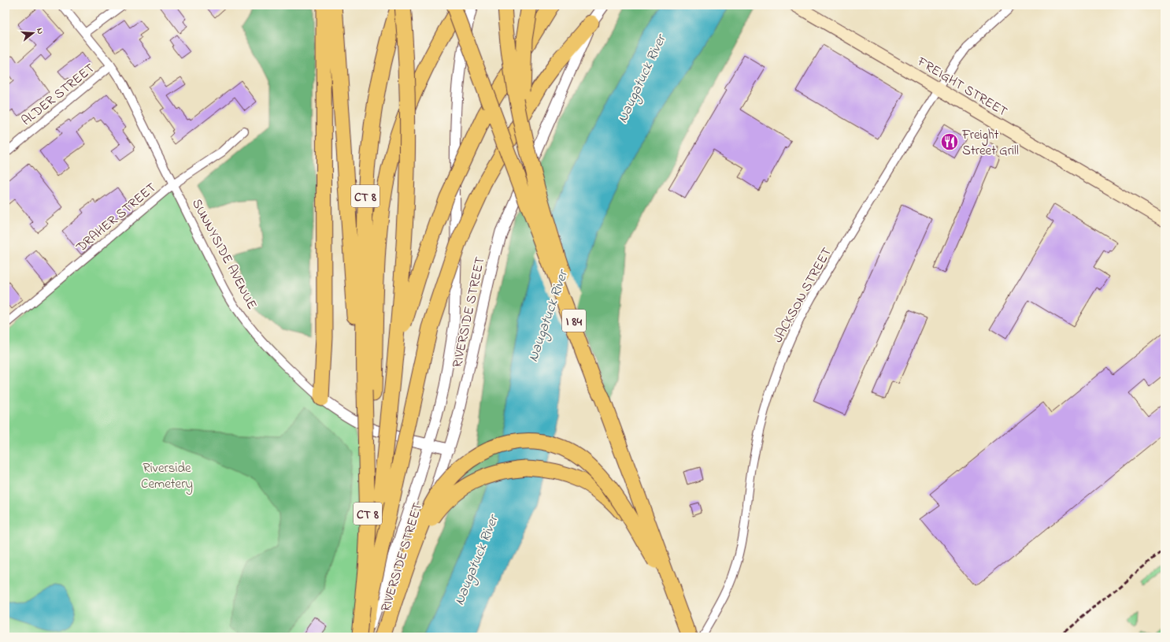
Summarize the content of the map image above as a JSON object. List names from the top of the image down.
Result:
{
  "streets": {
    "highway": ["CT 8", "I 84"],
    "main road": ["FREIGHT STREET"],
    "street": [
      "ALDER STREET",
      "DRAHER STREET",
      "SUNNYSIDE AVENUE",
      "JACKSON STREET",
      "RIVERSIDE STREET"
    ]
  },
  "crossings": [
    ["FREIGHT STREET", "JACKSON STREET"],
    ["ALDER STREET", "SUNNYSIDE AVENUE"],
    ["DRAHER STREET", "SUNNYSIDE AVENUE"],
    ["SUNNYSIDE AVENUE", "RIVERSIDE STREET"]
  ],
  "water": ["Naugatuck River"],
  "parks": ["Riverside Cemetery"],
  "places": {
    "restaurant": ["Freight Street Grill"]
  },
  "north": "right"
}
